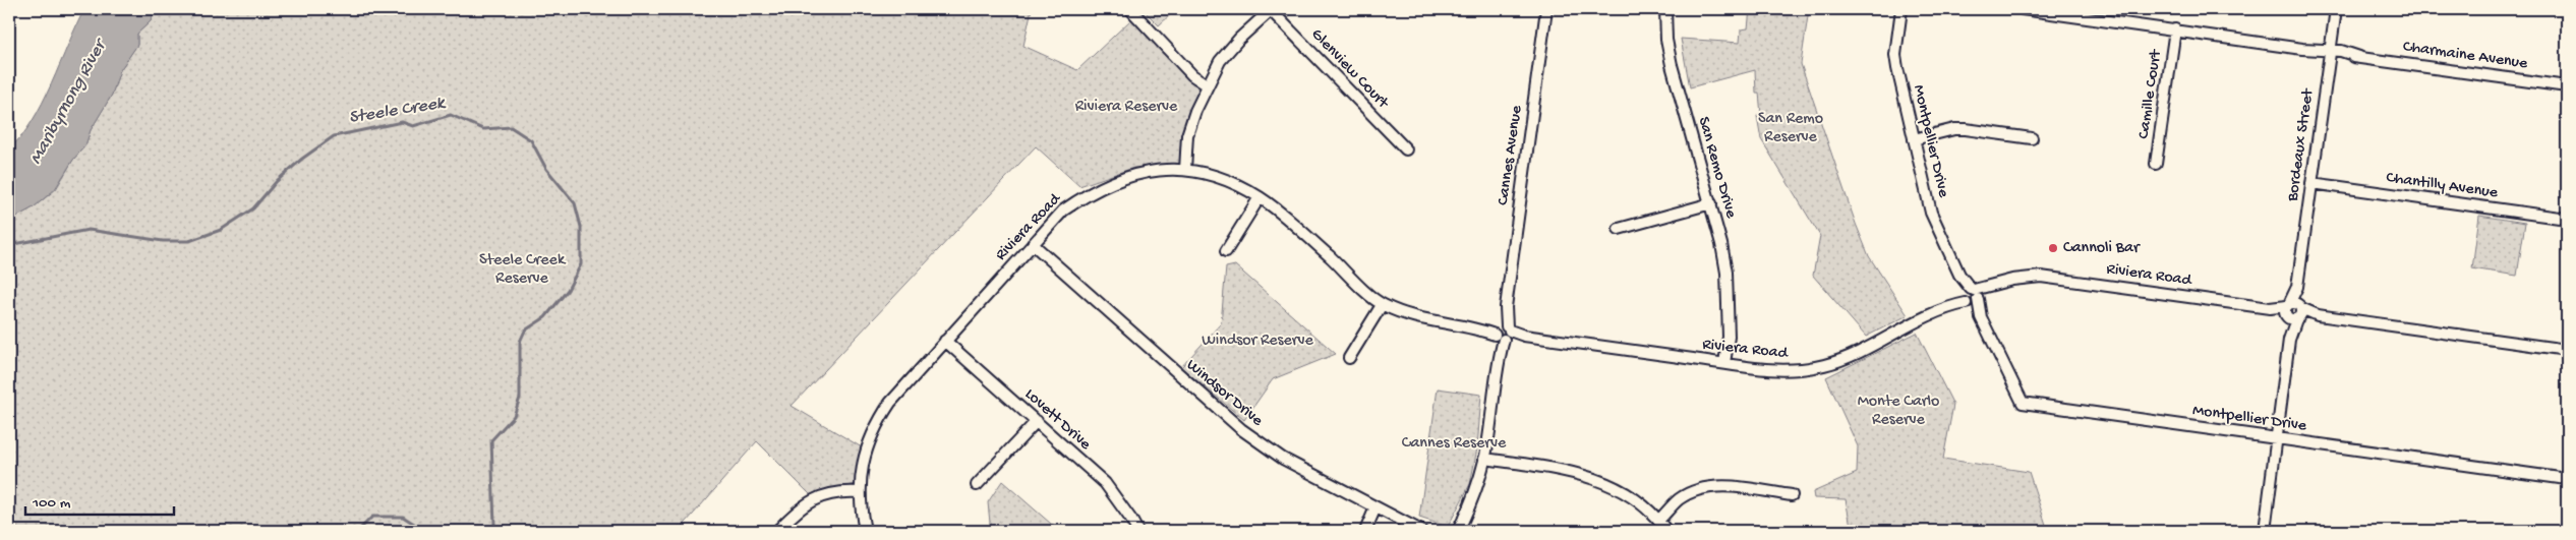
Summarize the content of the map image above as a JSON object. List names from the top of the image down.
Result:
{
  "streets": {
    "street": [
      "Charmaine Avenue",
      "Glenview Court",
      "Camille Court",
      "Montpellier Drive",
      "Bordeaux Street",
      "Cannes Avenue",
      "San Remo Drive",
      "Chantilly Avenue",
      "Riviera Road",
      "Windsor Drive",
      "Lovett Drive"
    ]
  },
  "crossings": [
    ["Charmaine Avenue", "Camille Court"],
    ["Charmaine Avenue", "Bordeaux Street"],
    ["Montpellier Drive", "Bordeaux Street"],
    ["Montpellier Drive", "Riviera Road"],
    ["Bordeaux Street", "Chantilly Avenue"],
    ["Bordeaux Street", "Riviera Road"],
    ["Cannes Avenue", "Riviera Road"],
    ["San Remo Drive", "Riviera Road"],
    ["Riviera Road", "Windsor Drive"],
    ["Riviera Road", "Lovett Drive"]
  ],
  "water": ["Maribyrnong River", "Steele Creek"],
  "parks": [
    "Riviera Reserve",
    "San Remo Reserve",
    "Steele Creek Reserve",
    "Windsor Reserve",
    "Monte Carlo Reserve",
    "Cannes Reserve"
  ],
  "places": ["Cannoli Bar"],
  "scale_bar": "100 m"
}
